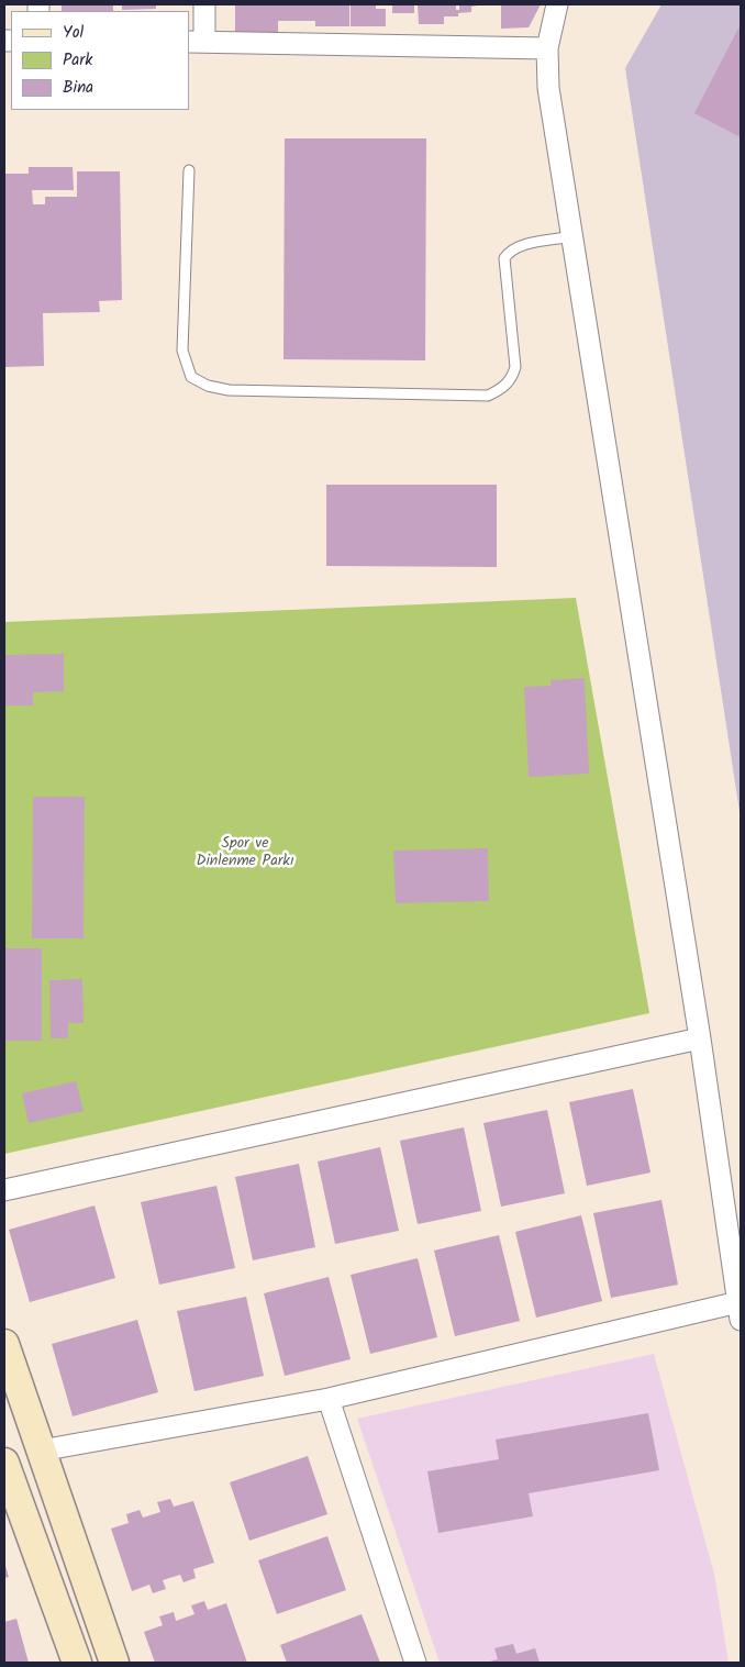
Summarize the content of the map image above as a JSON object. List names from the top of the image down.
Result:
{
  "parks": ["Spor ve Dinlenme Parkı"],
  "legend": ["Yol", "Park", "Bina"]
}
